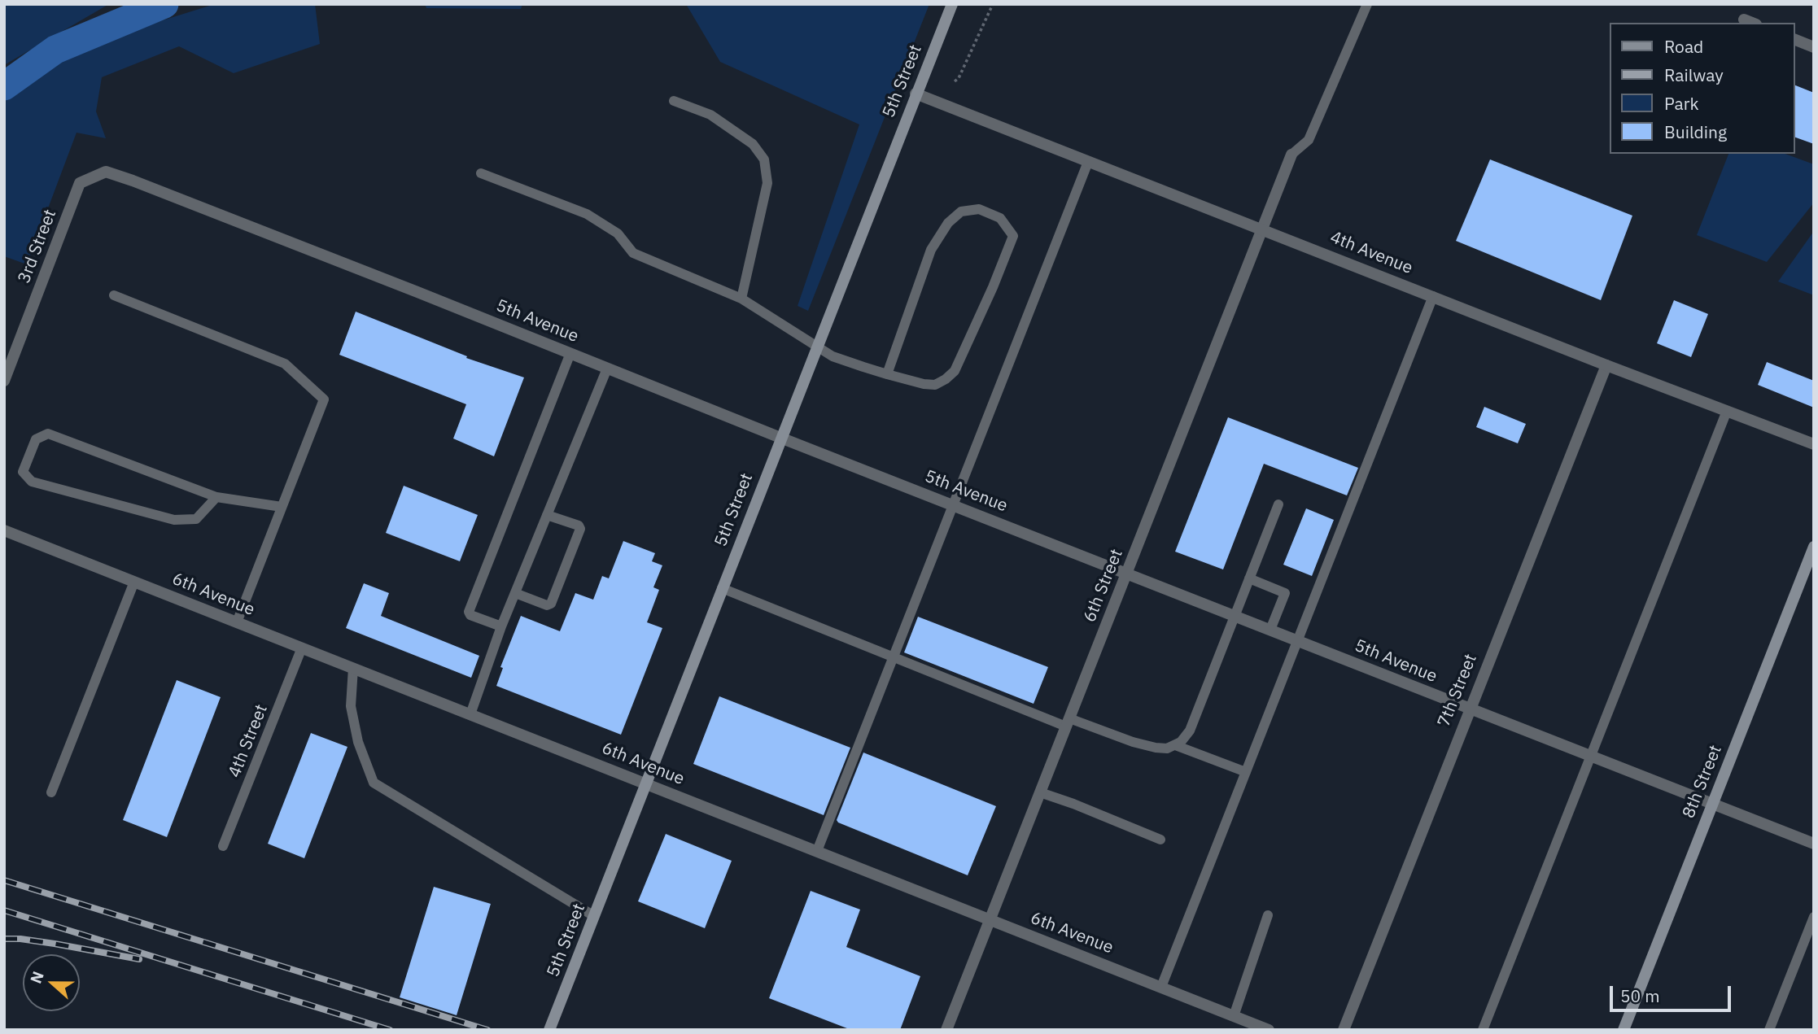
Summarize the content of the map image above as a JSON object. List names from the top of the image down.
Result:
{
  "streets": {
    "main road": ["5th Street", "8th Street"],
    "street": [
      "3rd Street",
      "4th Avenue",
      "5th Avenue",
      "6th Street",
      "6th Avenue",
      "7th Street"
    ],
    "lane": ["4th Street"]
  },
  "crossings": [
    ["5th Street", "4th Avenue"],
    ["5th Street", "5th Avenue"],
    ["5th Street", "6th Avenue"],
    ["3rd Street", "5th Avenue"],
    ["4th Avenue", "6th Street"],
    ["4th Avenue", "7th Street"],
    ["5th Avenue", "6th Street"],
    ["5th Avenue", "7th Street"],
    ["5th Avenue", "8th Street"],
    ["6th Street", "6th Avenue"],
    ["6th Avenue", "4th Street"]
  ],
  "legend": [
    "Road",
    "Railway",
    "Park",
    "Building"
  ],
  "scale_bar": "50 m",
  "north": "left"
}
